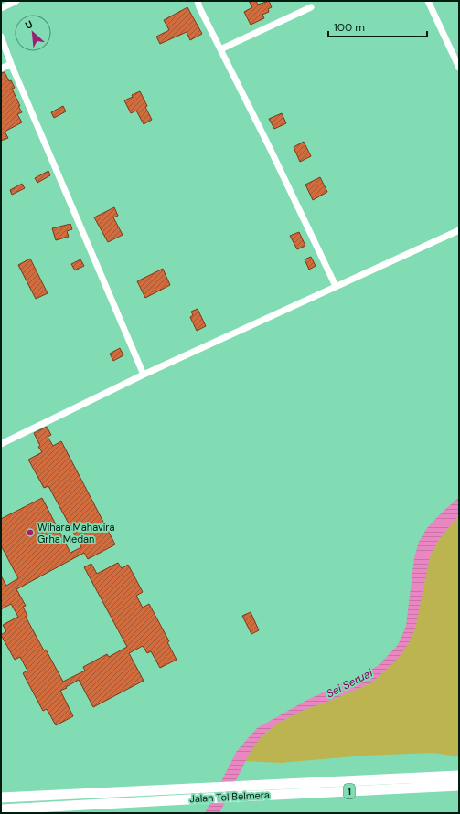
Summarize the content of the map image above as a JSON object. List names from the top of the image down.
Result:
{
  "streets": {
    "highway": ["1", "Jalan Tol Belmera"]
  },
  "water": ["Sei Seruai"],
  "places": ["Wihara Mahavira Grha Medan"],
  "scale_bar": "100 m",
  "north": "top left"
}
